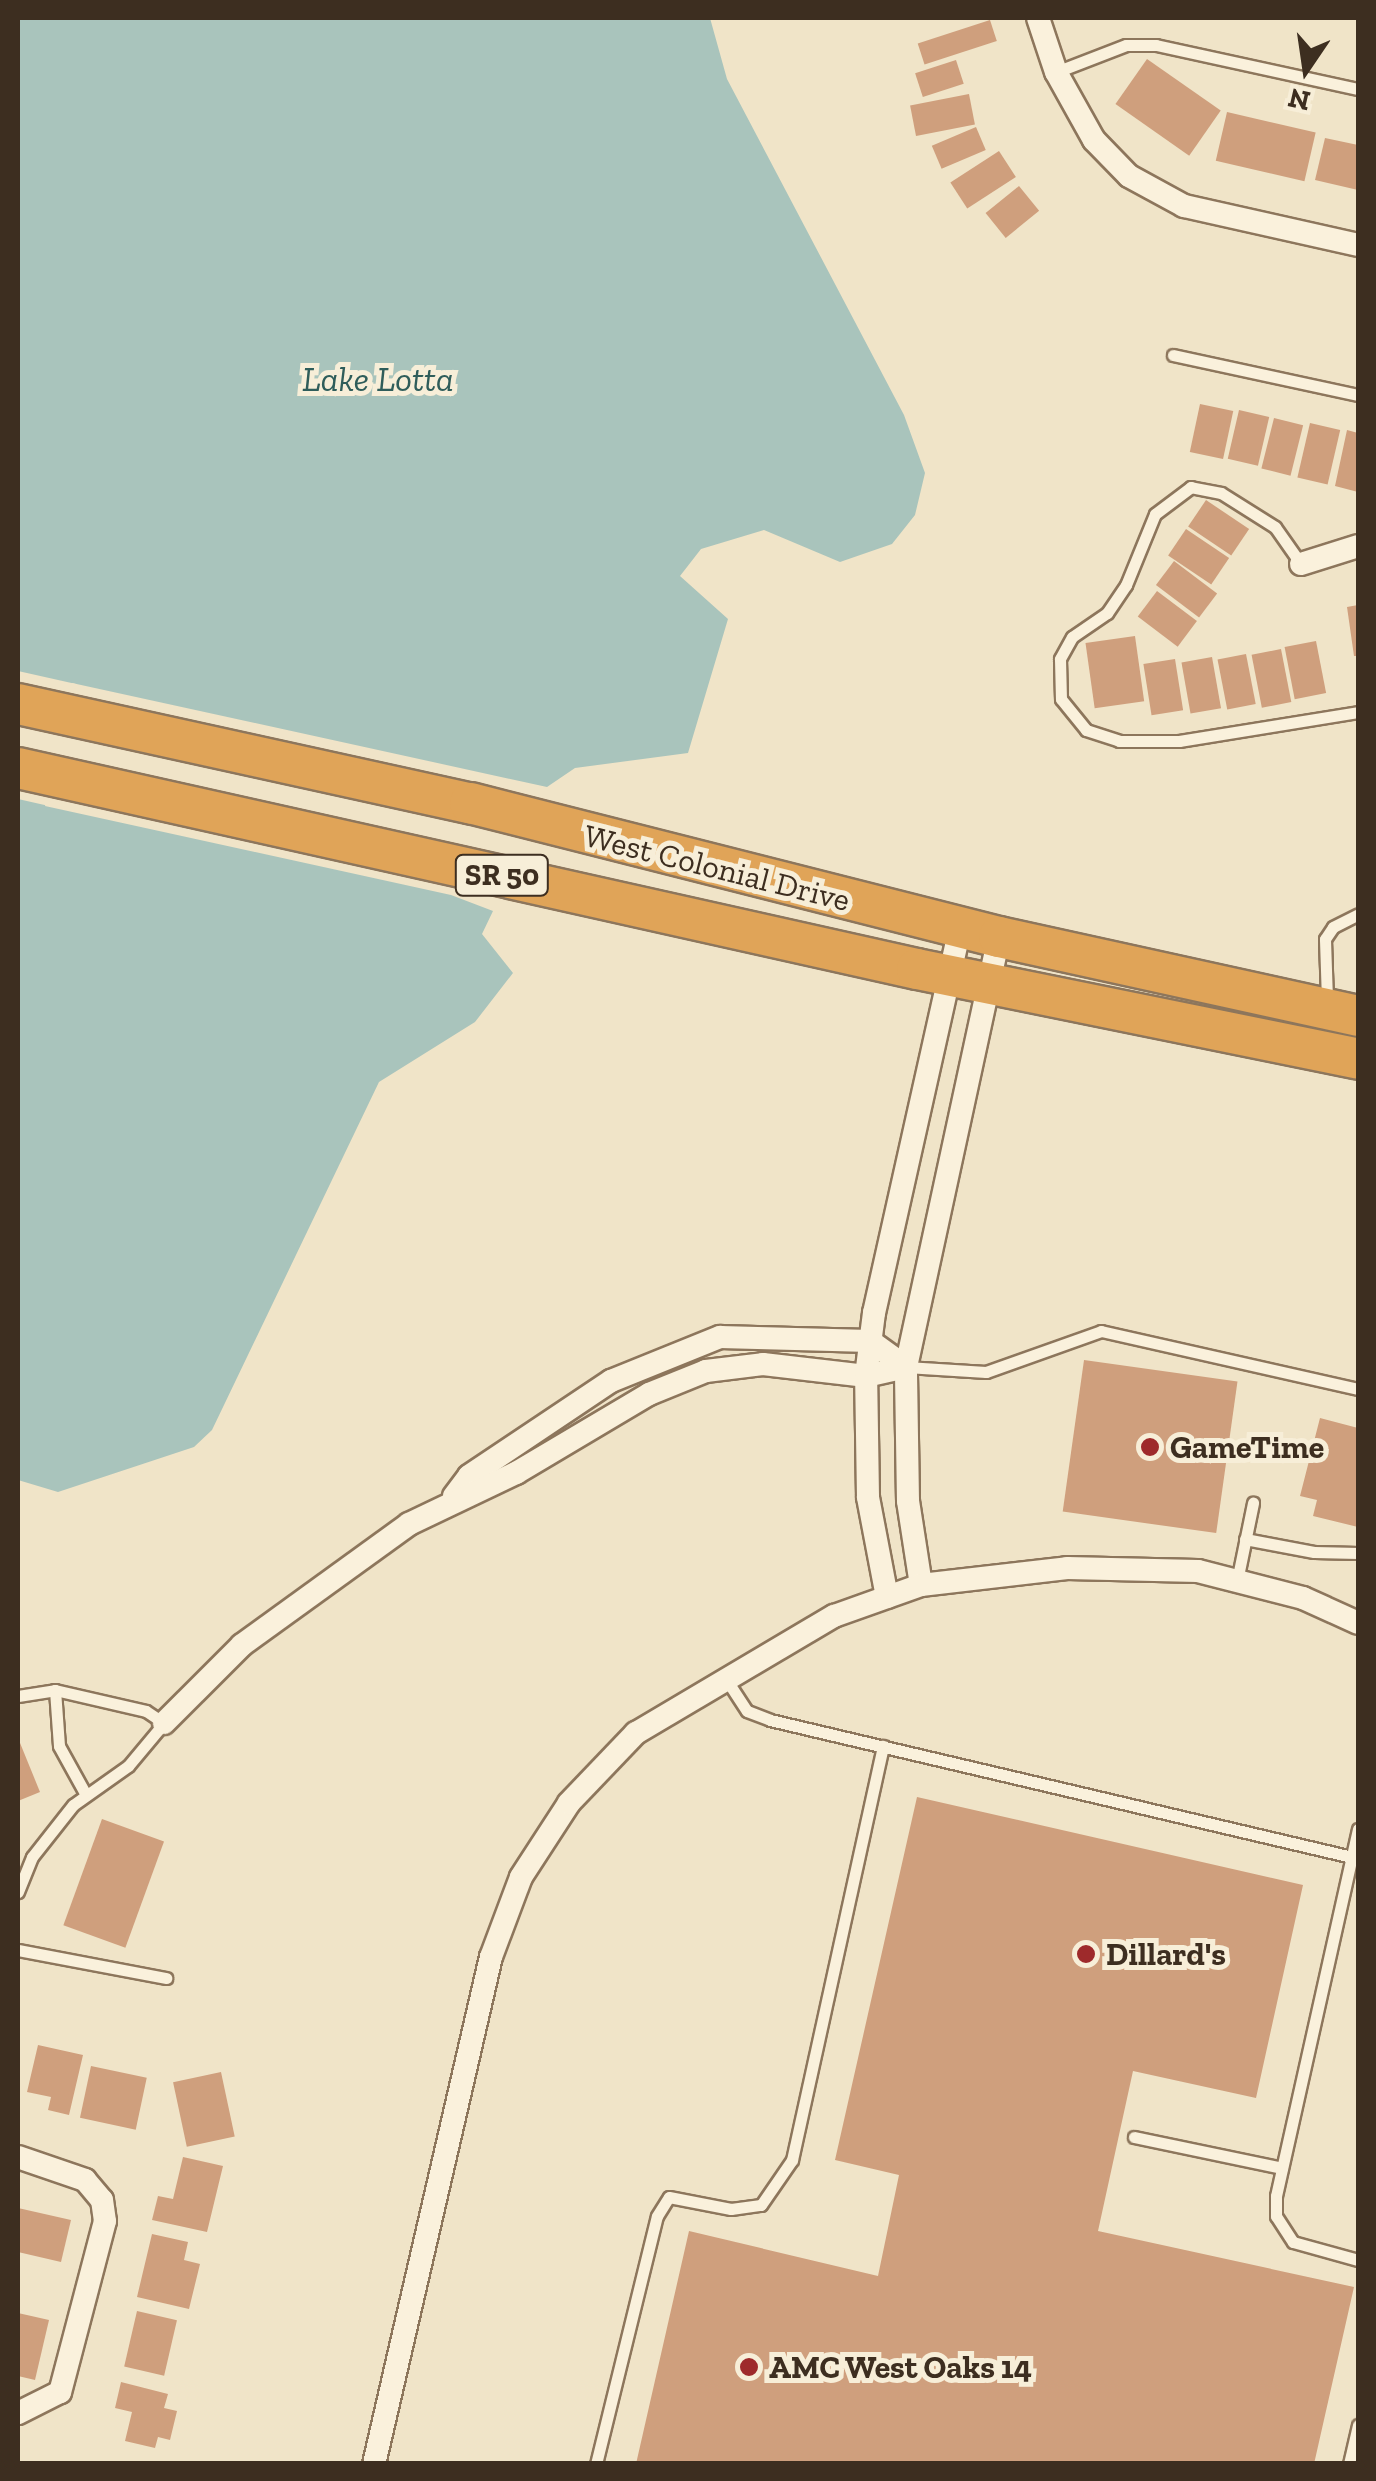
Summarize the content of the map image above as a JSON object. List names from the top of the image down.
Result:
{
  "streets": {
    "highway": ["West Colonial Drive", "SR 50"]
  },
  "water": ["Lake Lotta"],
  "places": ["GameTime", "Dillard's", "AMC West Oaks 14"],
  "north": "bottom"
}
